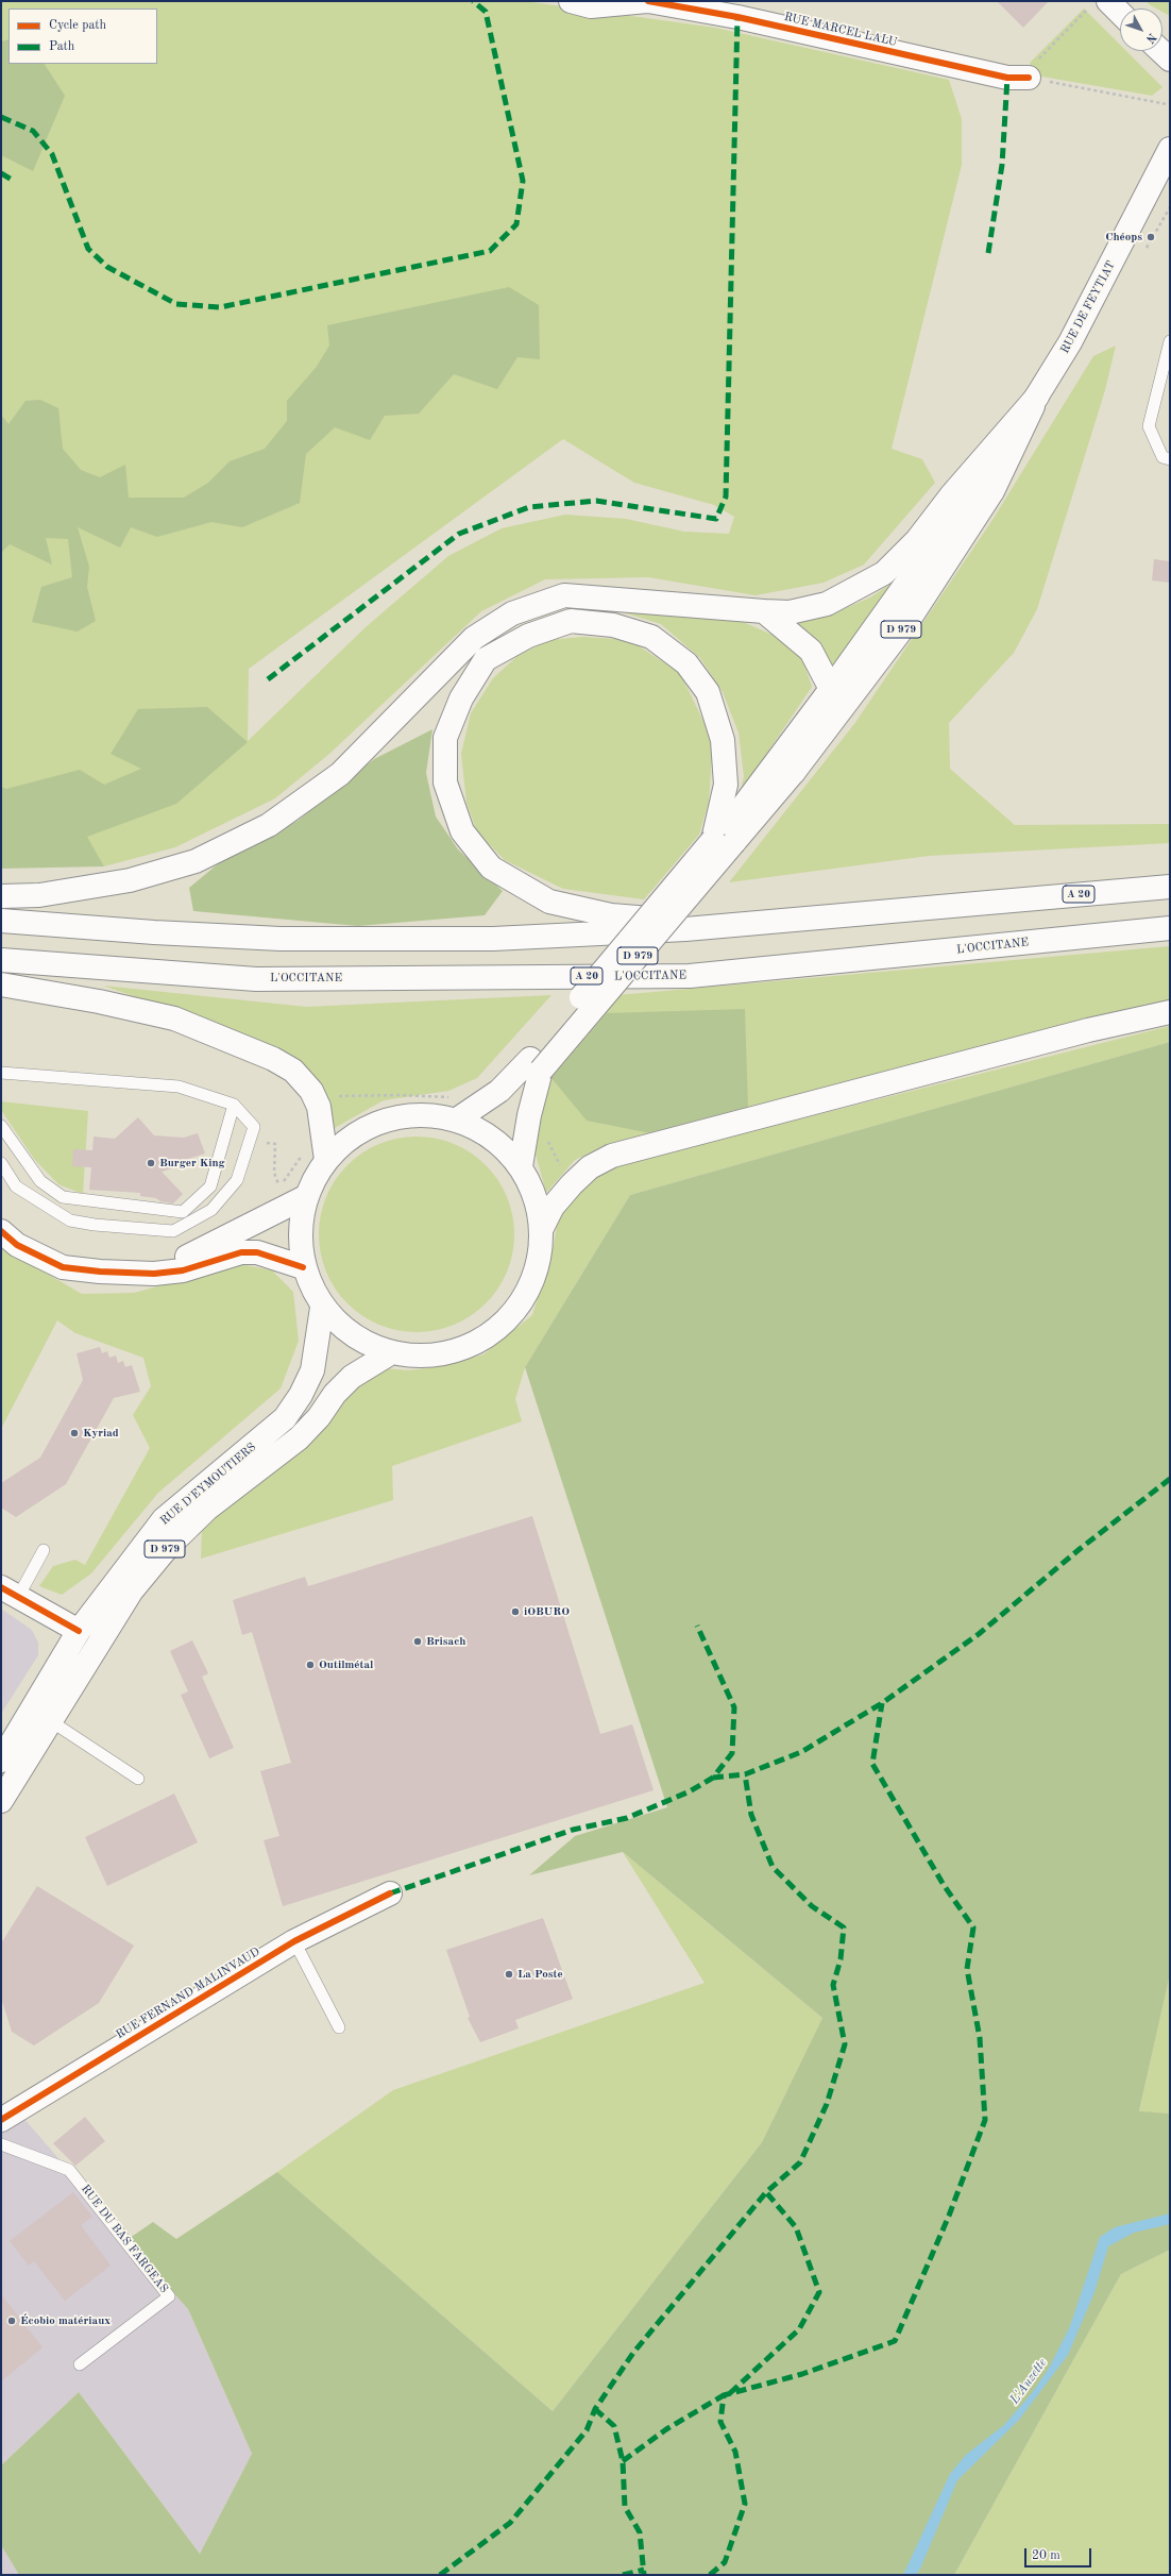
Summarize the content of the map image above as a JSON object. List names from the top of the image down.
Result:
{
  "streets": {
    "main road": [
      "RUE MARCEL LALU",
      "RUE DE FEYTIAT",
      "D 979",
      "A 20",
      "L'OCCITANE",
      "RUE D'EYMOUTIERS",
      "RUE FERNAND MALINVAUD"
    ],
    "lane": ["RUE DU BAS FARGEAS"]
  },
  "crossings": [
    ["RUE DE FEYTIAT", "D 979"]
  ],
  "water": ["L'Auzette"],
  "places": [
    "Chéops",
    "Burger King",
    "Kyriad",
    "iOBURO",
    "Brisach",
    "Outilmétal",
    "La Poste",
    "Écobio matériaux"
  ],
  "legend": ["Cycle path", "Path"],
  "scale_bar": "20 m",
  "north": "bottom right"
}
